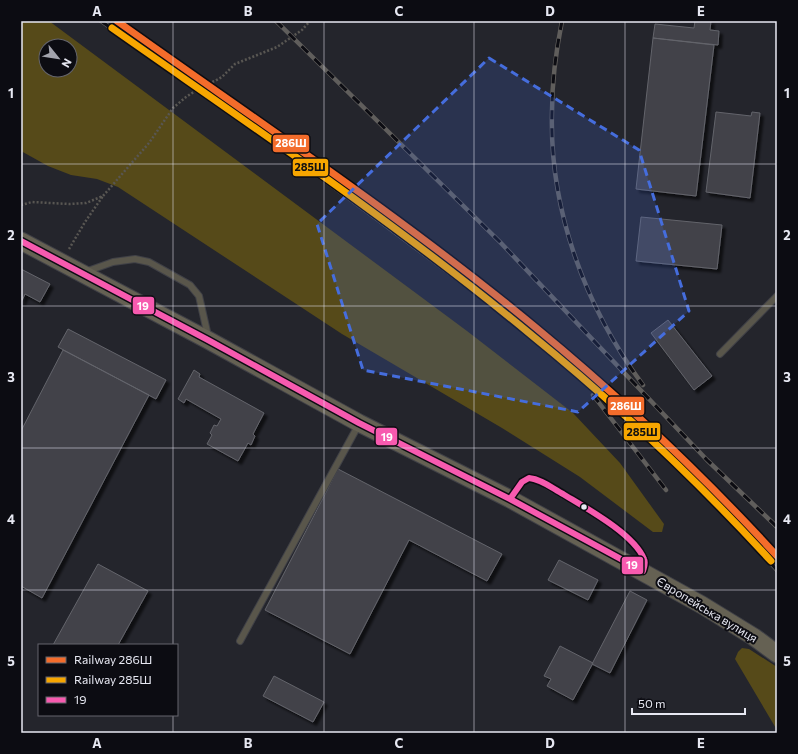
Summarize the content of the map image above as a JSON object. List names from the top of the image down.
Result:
{
  "streets": {
    "main road": ["Європейська вулиця"]
  },
  "lines": ["rail line 286Ш", "rail line 285Ш", "transit line 19"],
  "legend": ["Railway 286Ш", "Railway 285Ш", "19"],
  "scale_bar": "50 m",
  "north": "bottom right",
  "grid": {
    "columns": [
      "A",
      "B",
      "C",
      "D",
      "E"
    ],
    "rows": [
      "1",
      "2",
      "3",
      "4",
      "5"
    ]
  }
}
